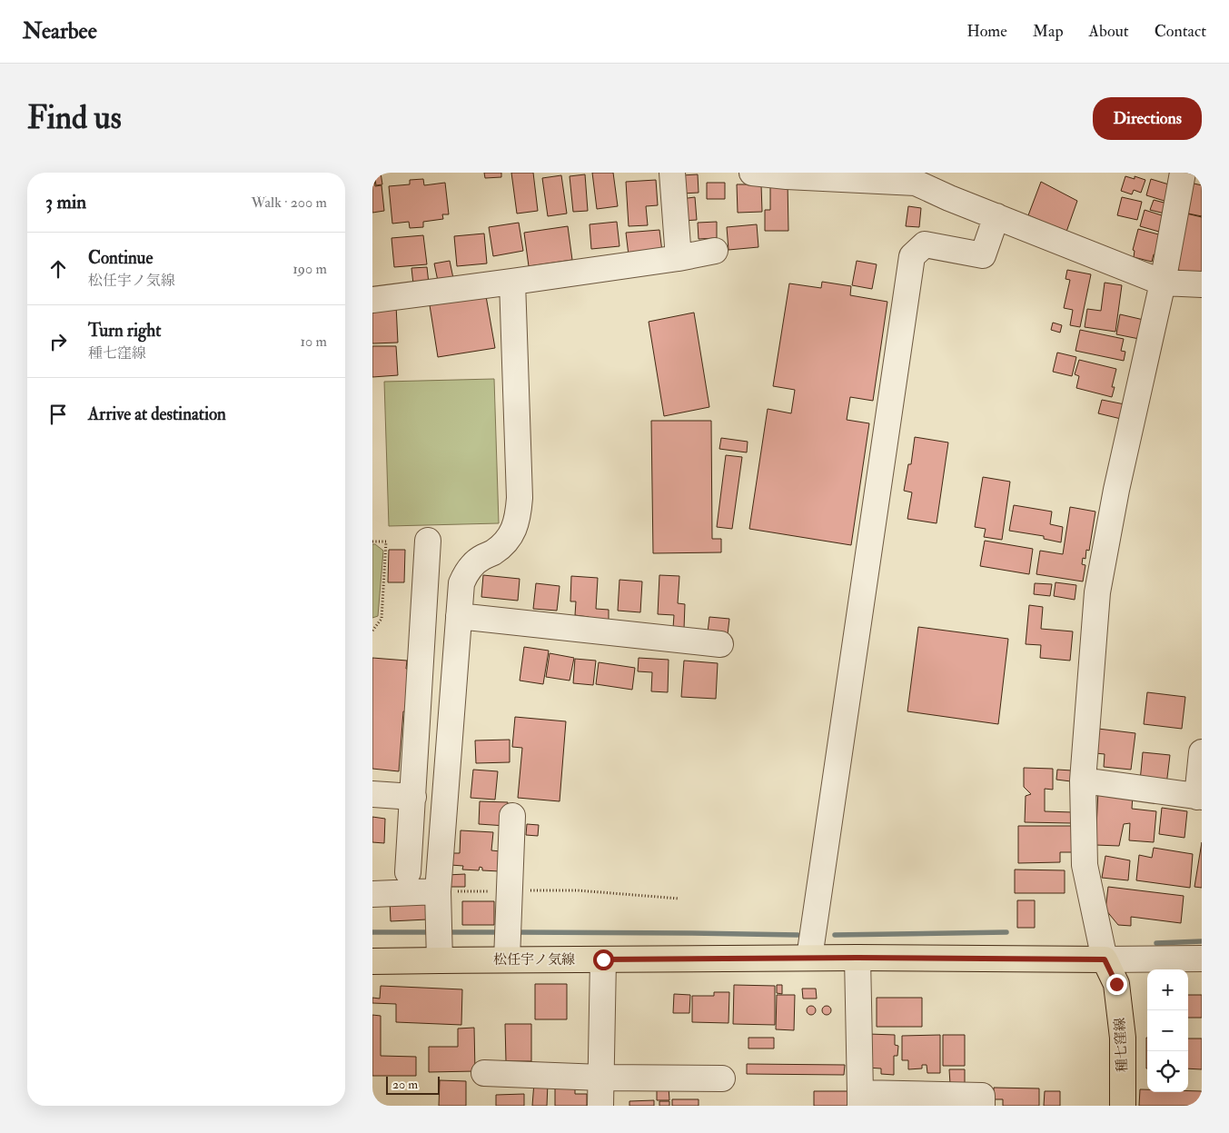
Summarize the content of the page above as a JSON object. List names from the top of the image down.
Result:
{
  "streets": {
    "main road": ["松任宇ノ気線", "種七窪線"]
  },
  "crossings": [
    ["松任宇ノ気線", "種七窪線"]
  ],
  "scale_bar": "20 m",
  "page": {
    "header": "Nearbee",
    "nav": [
      "Home",
      "Map",
      "About",
      "Contact"
    ],
    "buttons": "Directions",
    "title": "Find us",
    "heading": ["3 min", "Walk · 200 m"],
    "list": [
      ["Continue", "松任宇ノ気線", "190 m"],
      ["Turn right", "種七窪線", "10 m"],
      "Arrive at destination"
    ],
    "map_buttons": ["+", "−"],
    "scale": "20 m"
  }
}
